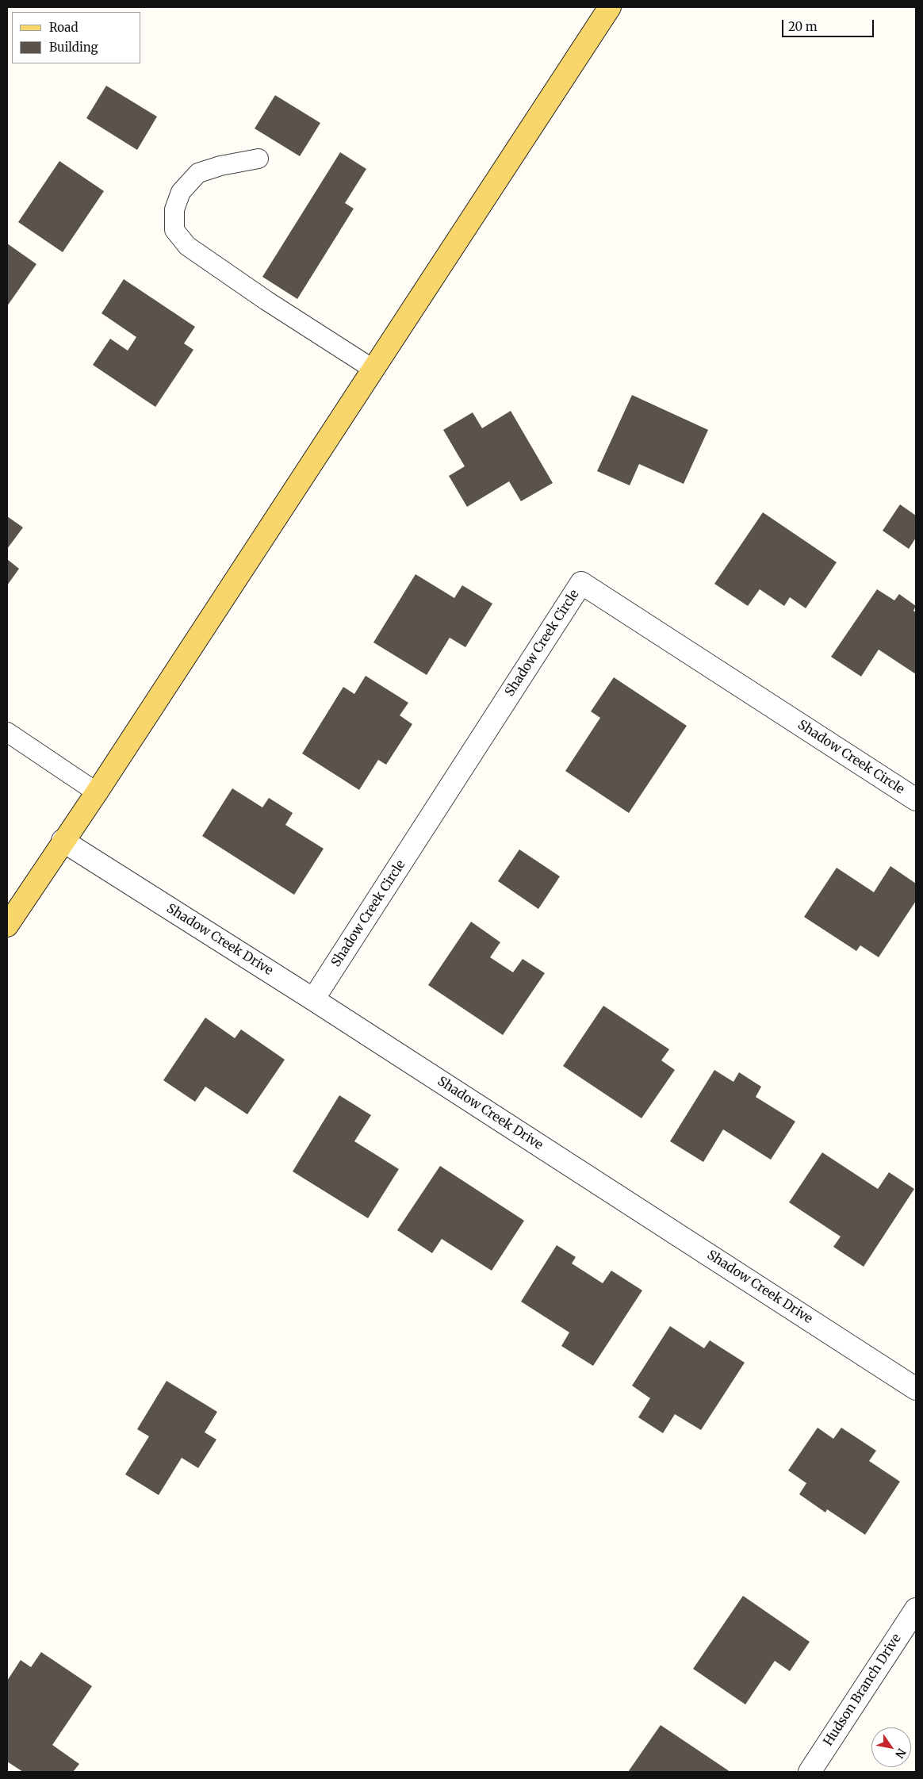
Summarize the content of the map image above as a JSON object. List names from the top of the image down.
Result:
{
  "streets": {
    "street": ["Shadow Creek Circle", "Shadow Creek Drive", "Hudson Branch Drive"]
  },
  "crossings": [
    ["Shadow Creek Circle", "Shadow Creek Drive"]
  ],
  "legend": ["Road", "Building"],
  "scale_bar": "20 m",
  "north": "bottom right"
}
